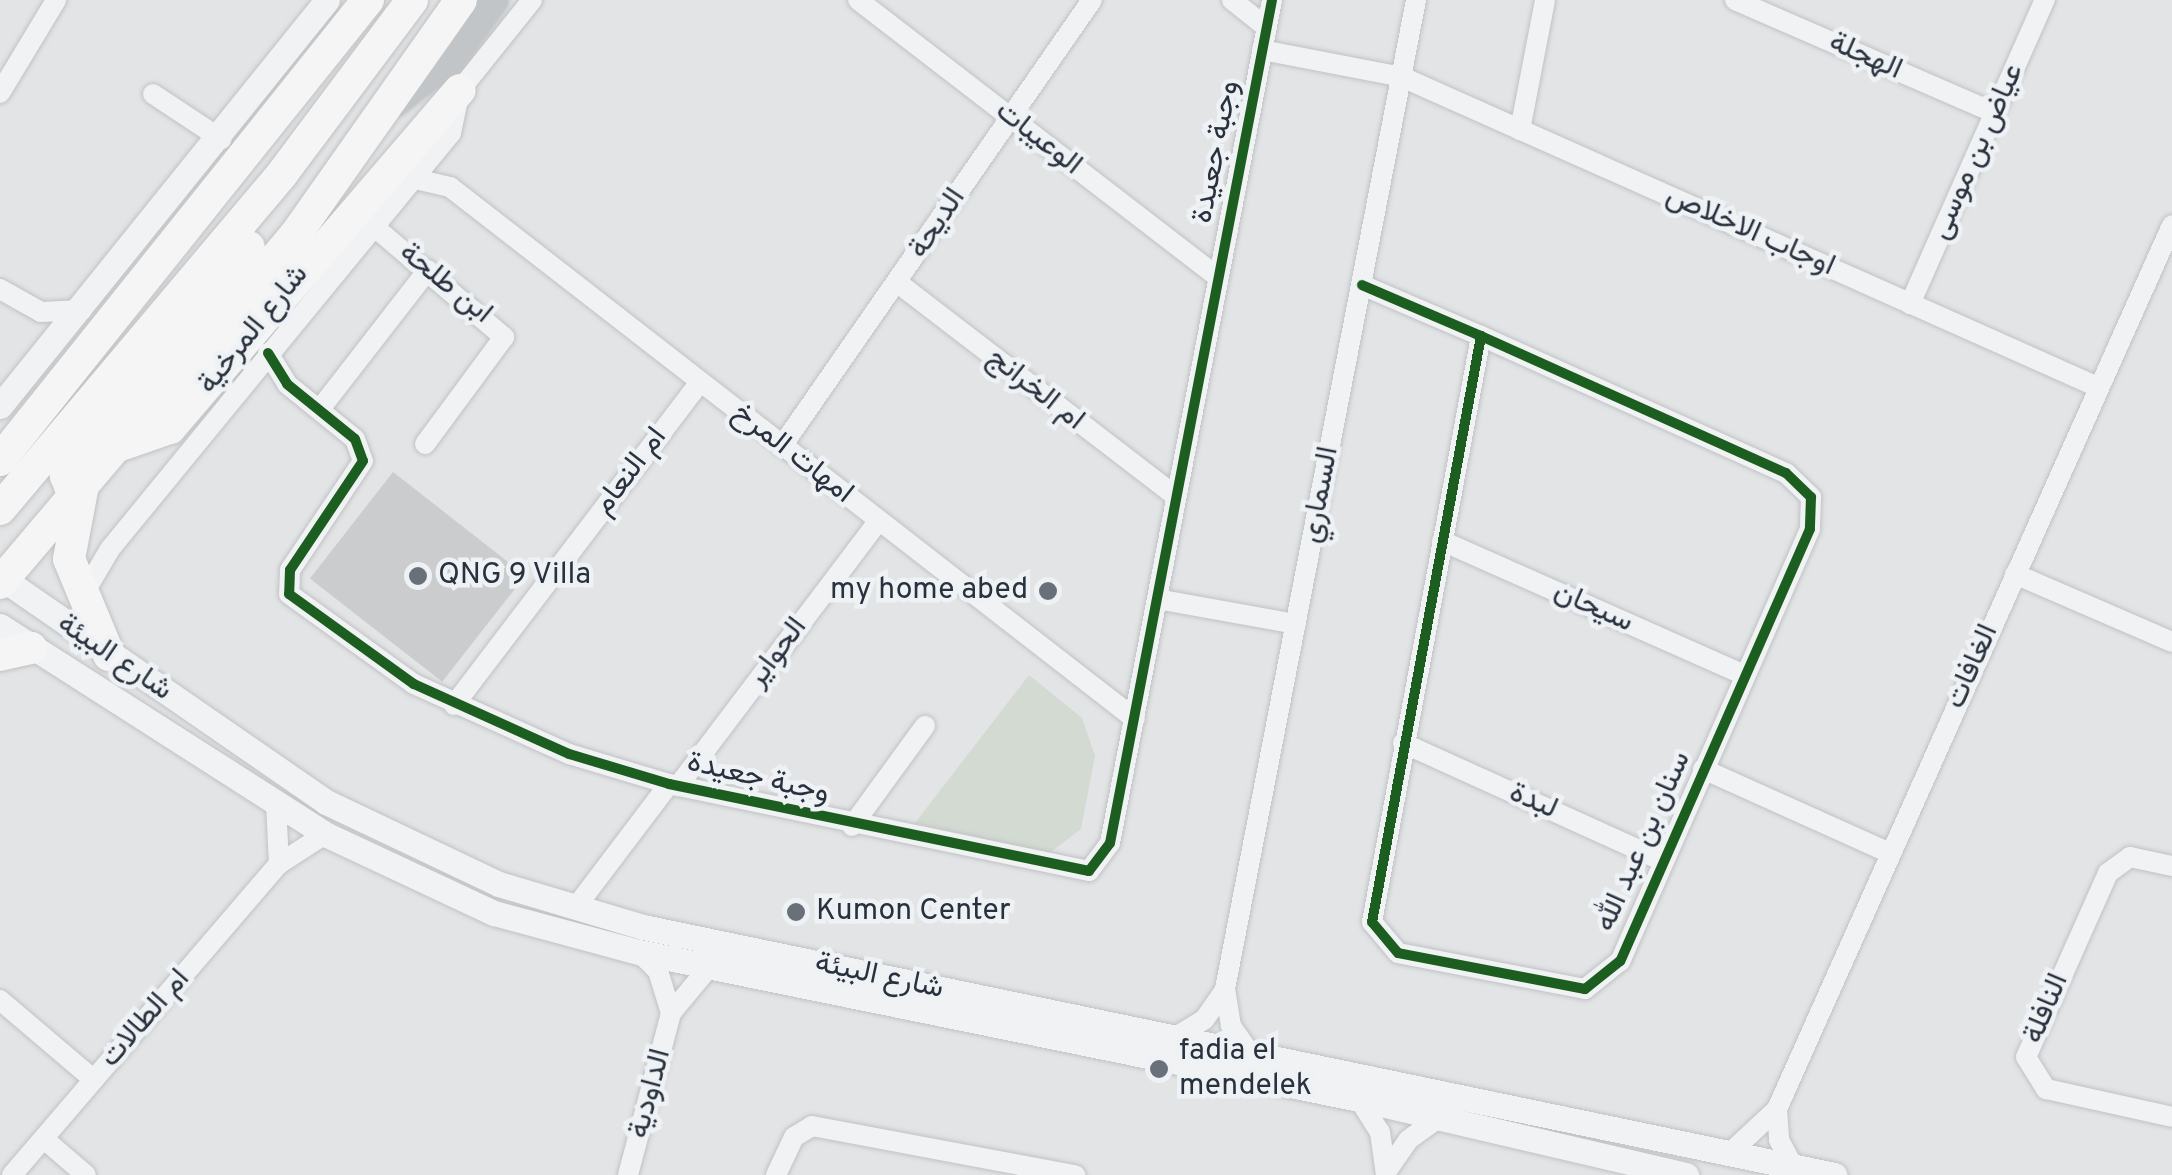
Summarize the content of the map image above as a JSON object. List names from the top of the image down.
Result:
{
  "streets": {
    "highway": ["شارع المرخية"],
    "street": [
      "الهجلة",
      "الوعيبات",
      "وجبة جعيدة",
      "عياض بن موسى",
      "الديحة",
      "اوجاب الاخلاص",
      "ابن طلحة",
      "ام الخرانج",
      "امهات المرخ",
      "ام النعام",
      "السماري",
      "سيحان",
      "الحواير",
      "شارع البيئة",
      "الغافات",
      "لبدة",
      "سنان بن عبد الله",
      "النافلة",
      "ام الطالات",
      "الداودية"
    ]
  },
  "crossings": [
    ["الهجلة", "عياض بن موسى"],
    ["الوعيبات", "وجبة جعيدة"],
    ["الوعيبات", "الديحة"],
    ["وجبة جعيدة", "اوجاب الاخلاص"],
    ["وجبة جعيدة", "شارع المرخية"],
    ["وجبة جعيدة", "ام الخرانج"],
    ["وجبة جعيدة", "امهات المرخ"],
    ["وجبة جعيدة", "ام النعام"],
    ["وجبة جعيدة", "الحواير"],
    ["عياض بن موسى", "اوجاب الاخلاص"],
    ["الديحة", "ام الخرانج"],
    ["الديحة", "امهات المرخ"],
    ["اوجاب الاخلاص", "السماري"],
    ["اوجاب الاخلاص", "الغافات"],
    ["ابن طلحة", "شارع المرخية"],
    ["شارع المرخية", "امهات المرخ"],
    ["شارع المرخية", "شارع البيئة"],
    ["امهات المرخ", "ام النعام"],
    ["امهات المرخ", "الحواير"],
    ["السماري", "شارع البيئة"],
    ["السماري", "سنان بن عبد الله"],
    ["سيحان", "سنان بن عبد الله"],
    ["الحواير", "شارع البيئة"],
    ["شارع البيئة", "الغافات"],
    ["شارع البيئة", "ام الطالات"],
    ["شارع البيئة", "الداودية"],
    ["الغافات", "سنان بن عبد الله"],
    ["لبدة", "سنان بن عبد الله"]
  ],
  "places": [
    "QNG 9 Villa",
    "my home abed",
    "Kumon Center",
    "fadia el mendelek"
  ]
}
